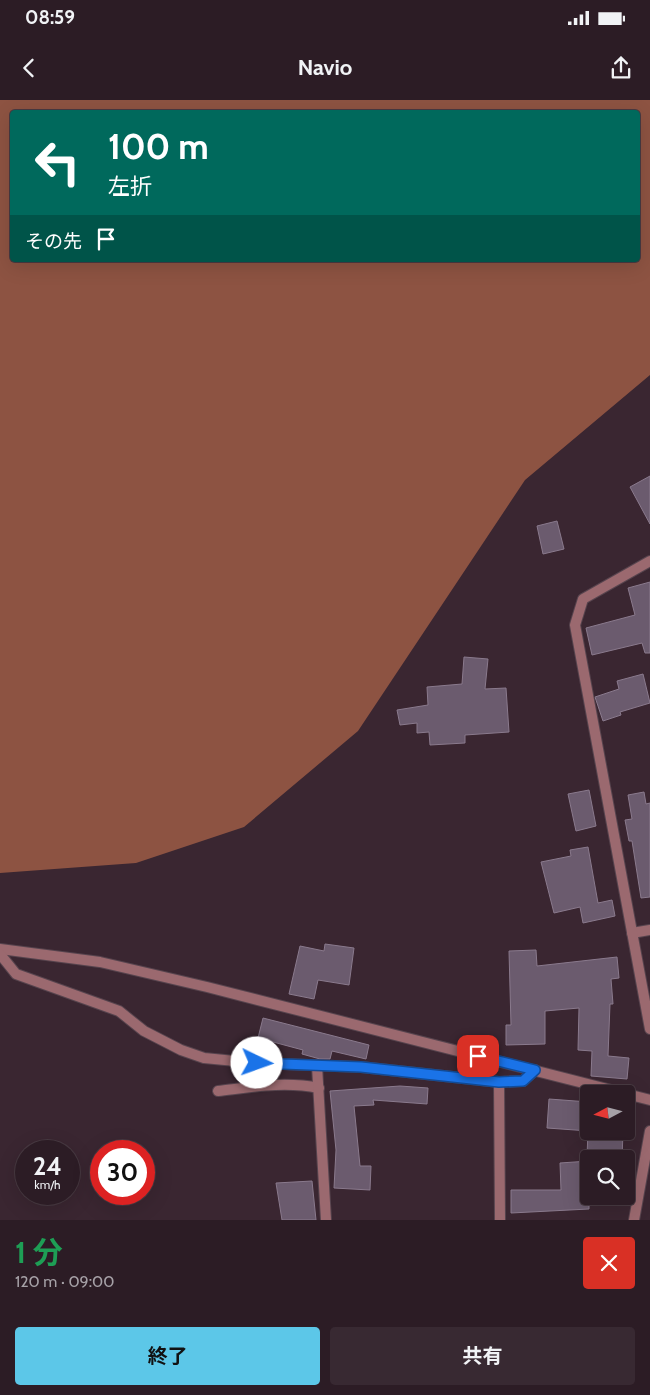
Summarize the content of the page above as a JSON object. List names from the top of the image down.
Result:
{
  "north": "left",
  "page": {
    "status": "08:59",
    "header": "Navio",
    "turn": ["100 m", "左折"],
    "then": "その先",
    "speed": "24 km/h",
    "limit": "30",
    "heading": ["1 分", "120 m · 09:00"],
    "buttons": ["終了", "共有"]
  }
}
